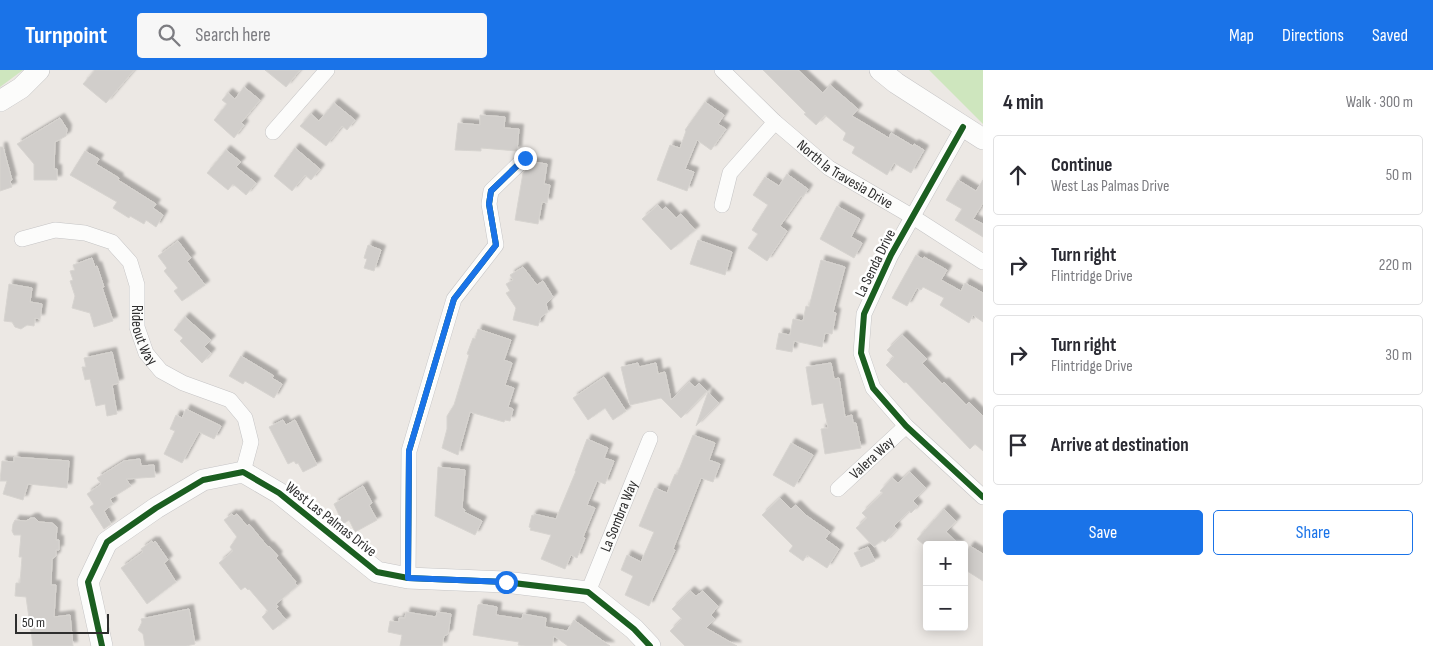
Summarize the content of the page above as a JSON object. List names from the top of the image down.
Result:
{
  "streets": {
    "street": [
      "North la Travesia Drive",
      "La Senda Drive",
      "Rideout Way",
      "Valera Way",
      "La Sombra Way",
      "West Las Palmas Drive"
    ]
  },
  "crossings": [
    ["North la Travesia Drive", "La Senda Drive"],
    ["La Senda Drive", "Valera Way"],
    ["Rideout Way", "West Las Palmas Drive"],
    ["La Sombra Way", "West Las Palmas Drive"]
  ],
  "scale_bar": "50 m",
  "page": {
    "header": "Turnpoint",
    "search": "Search here",
    "nav": ["Map", "Directions", "Saved"],
    "heading": ["4 min", "Walk · 300 m"],
    "list": [
      ["Continue", "West Las Palmas Drive", "50 m"],
      ["Turn right", "Flintridge Drive", "220 m"],
      ["Turn right", "Flintridge Drive", "30 m"],
      "Arrive at destination"
    ],
    "buttons": ["Save", "Share"],
    "map_buttons": ["+", "−"],
    "scale": "50 m"
  }
}
